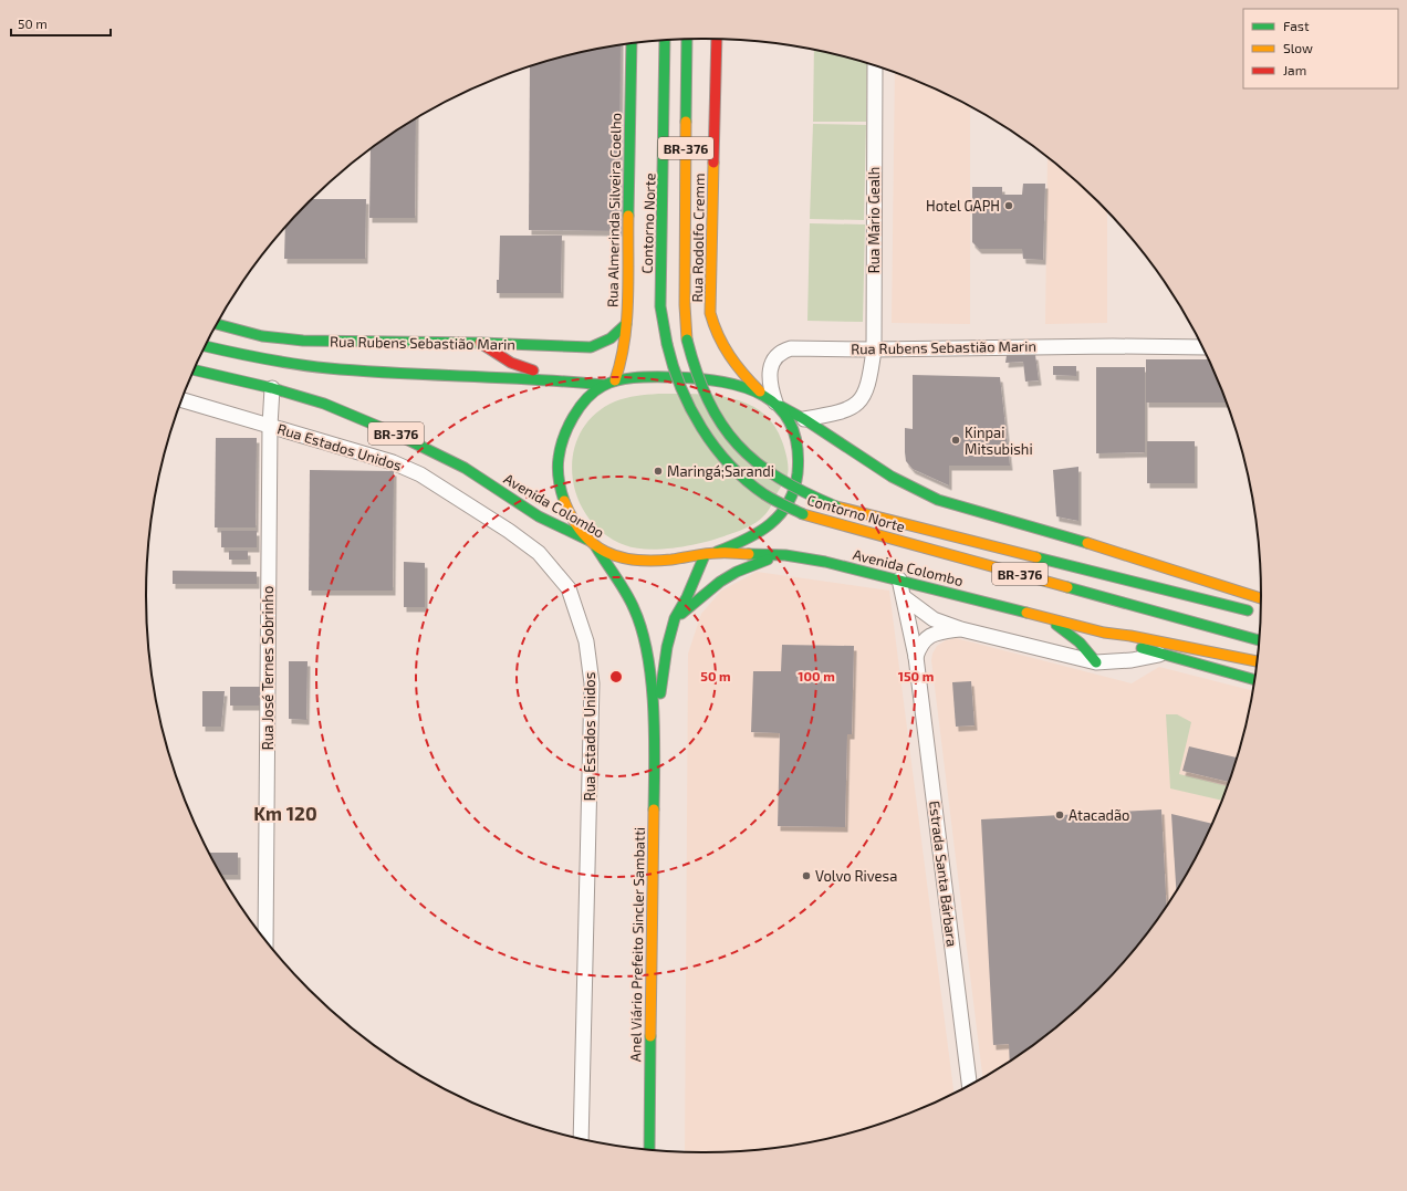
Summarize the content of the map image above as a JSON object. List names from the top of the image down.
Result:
{
  "streets": {
    "main road": [
      "BR-376",
      "Rua Almerinda Silveira Coelho",
      "Contorno Norte",
      "Rua Rodolfo Cremm",
      "Rua Rubens Sebastião Marin",
      "Avenida Colombo",
      "Anel Viário Prefeito Sincler Sambatti"
    ],
    "street": [
      "Rua Mário Gealh",
      "Rua Estados Unidos",
      "Rua José Ternes Sobrinho",
      "Estrada Santa Bárbara"
    ]
  },
  "crossings": [
    ["Rua Almerinda Silveira Coelho", "Rua Rubens Sebastião Marin"],
    ["Rua Mário Gealh", "Rua Rubens Sebastião Marin"],
    ["Rua Rodolfo Cremm", "Rua Rubens Sebastião Marin"],
    ["Rua Estados Unidos", "Rua José Ternes Sobrinho"],
    ["Avenida Colombo", "Rua José Ternes Sobrinho"],
    ["Avenida Colombo", "Estrada Santa Bárbara"],
    ["Avenida Colombo", "Anel Viário Prefeito Sincler Sambatti"]
  ],
  "districts": ["Km 120"],
  "places": [
    "Hotel GAPH",
    "Kinpai Mitsubishi",
    "Maringá;Sarandi",
    "Atacadão",
    "Volvo Rivesa"
  ],
  "legend": ["Fast", "Slow", "Jam"],
  "scale_bar": "50 m",
  "rings": ["50 m", "100 m", "150 m"]
}
